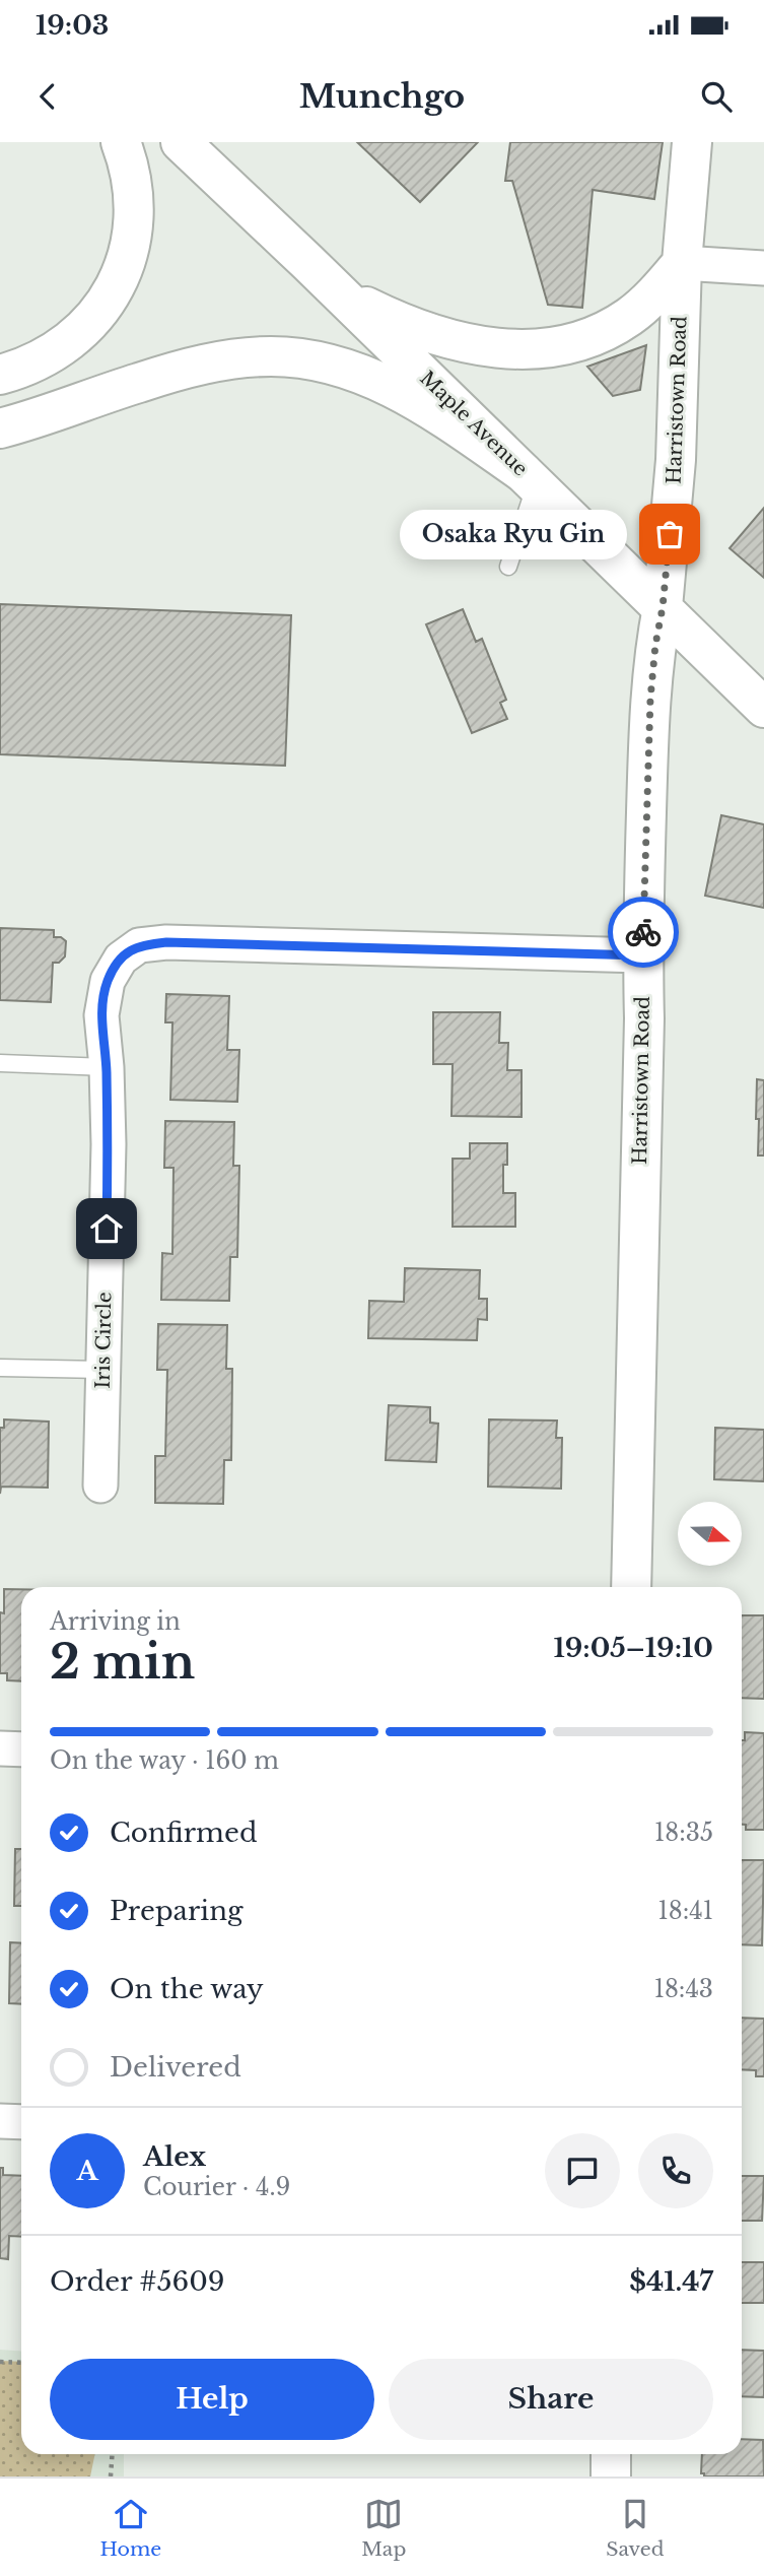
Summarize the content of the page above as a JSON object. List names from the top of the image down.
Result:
{
  "streets": {
    "main road": ["Harristown Road", "Maple Avenue"],
    "street": ["Iris Circle"]
  },
  "crossings": [
    ["Harristown Road", "Maple Avenue"],
    ["Harristown Road", "Iris Circle"]
  ],
  "places": ["Osaka Ryu Gin"],
  "north": "right",
  "page": {
    "status": "19:03",
    "header": "Munchgo",
    "bubble": "Osaka Ryu Gin",
    "heading": ["2 min", "Arriving in", "19:05–19:10"],
    "panel": [
      "Alex",
      "Courier · 4.9",
      "Order #5609",
      "$41.47"
    ],
    "bar": "On the way · 160 m",
    "list": [
      ["Confirmed", "18:35"],
      ["Preparing", "18:41"],
      ["On the way", "18:43"],
      "Delivered"
    ],
    "round": "A",
    "buttons": ["Help", "Share"],
    "tabs": ["Home", "Map", "Saved"]
  }
}
